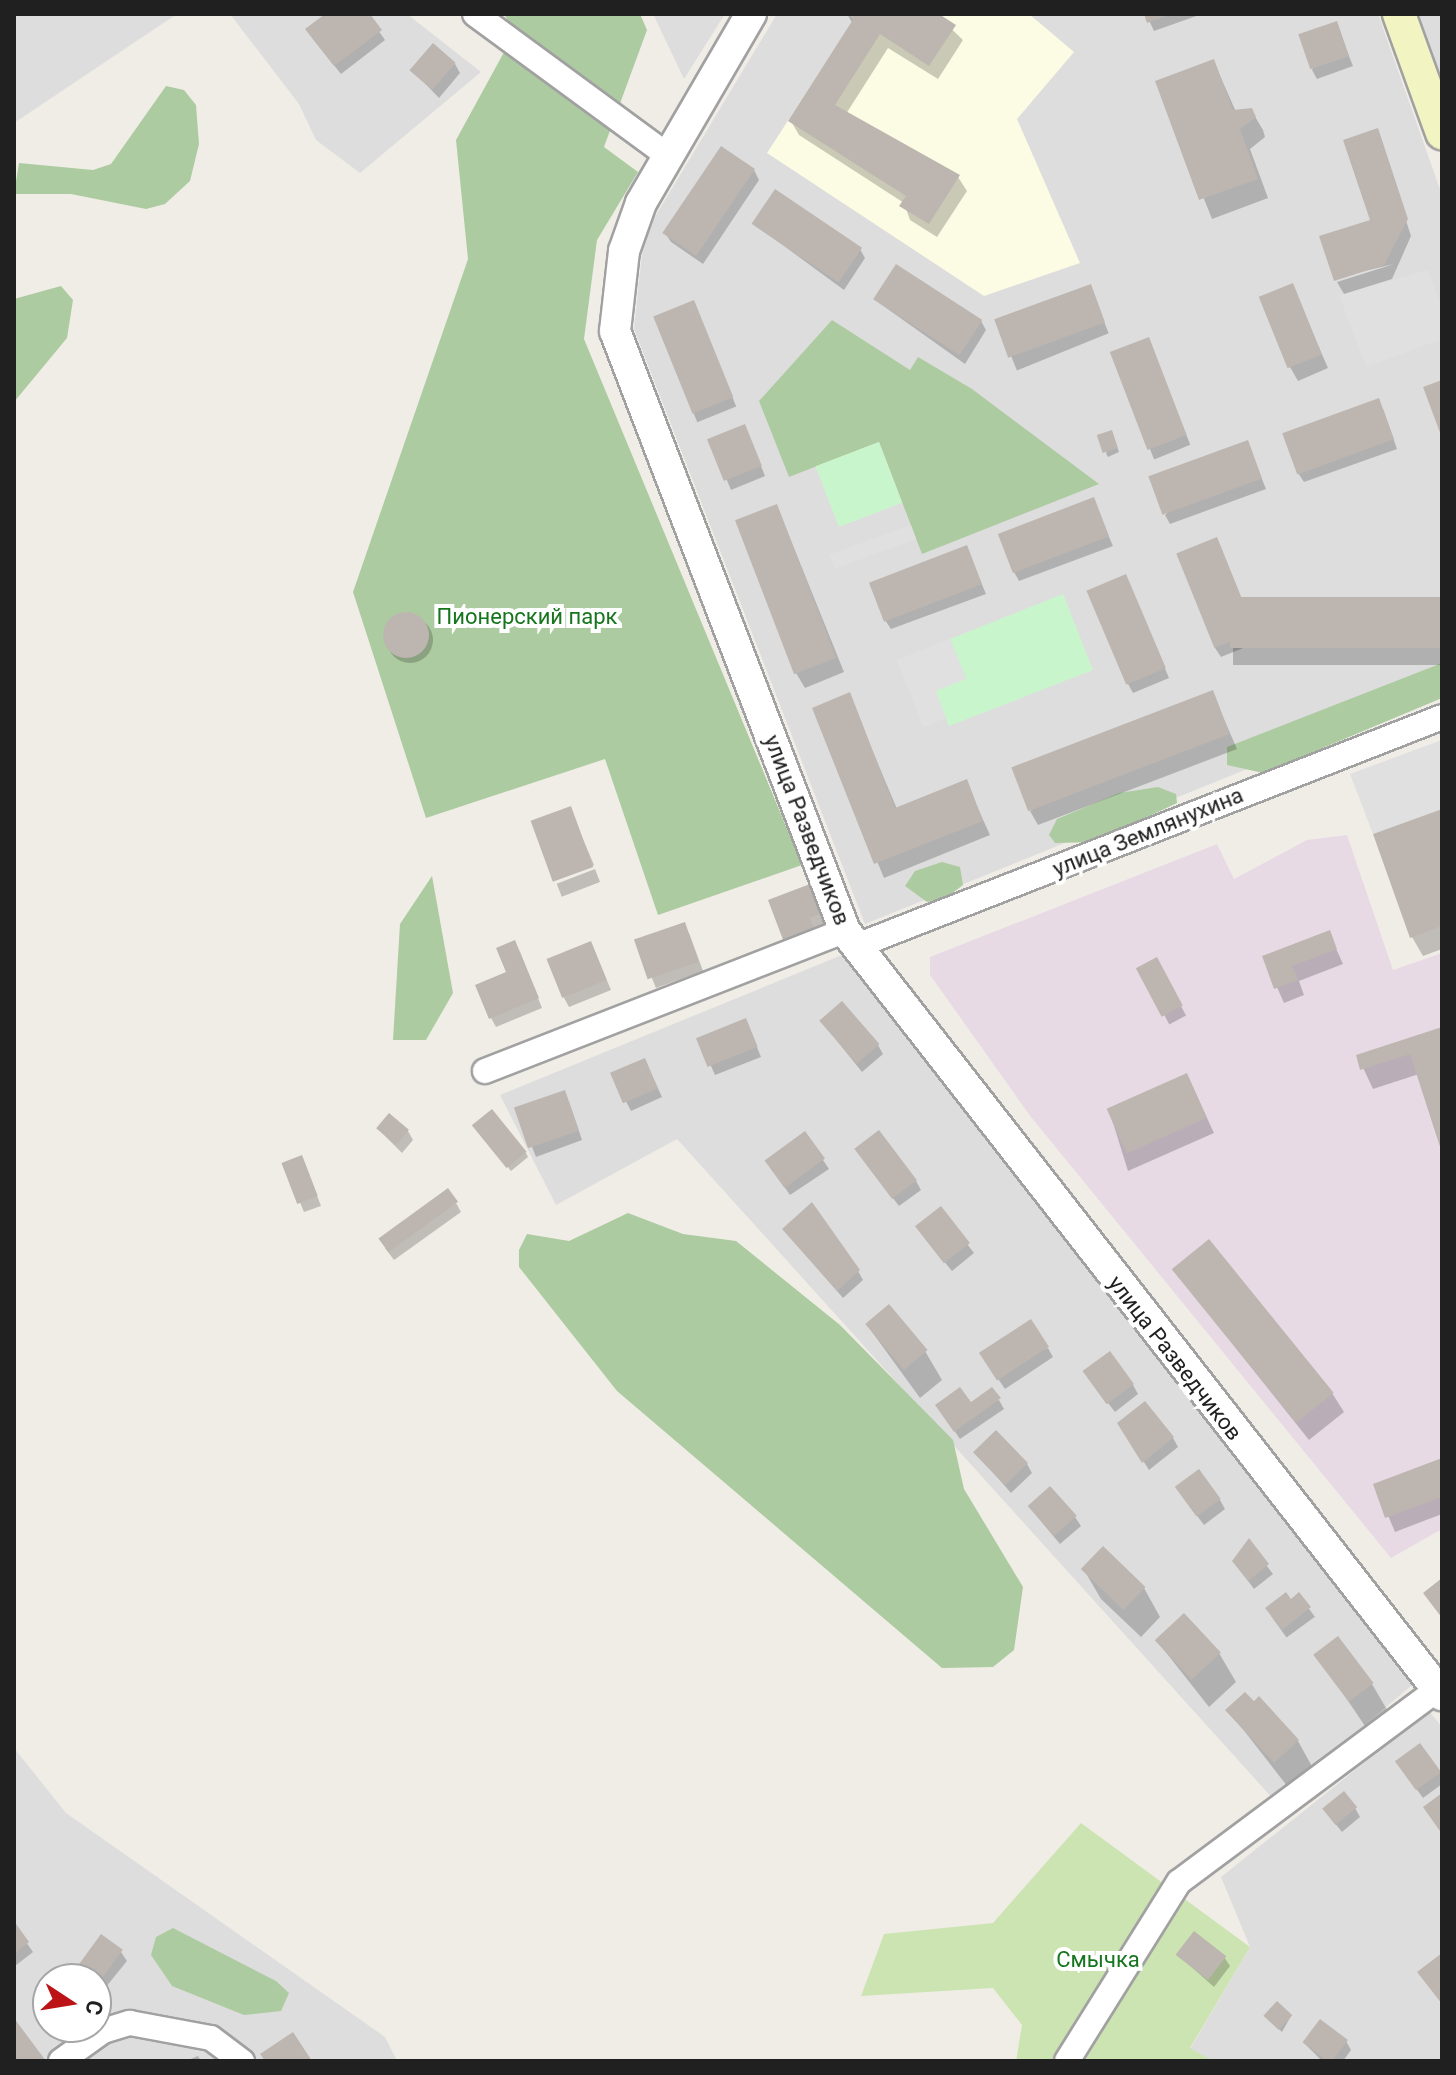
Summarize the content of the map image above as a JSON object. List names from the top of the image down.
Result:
{
  "streets": {
    "street": ["улица Разведчиков", "улица Землянухина"]
  },
  "crossings": [
    ["улица Разведчиков", "улица Землянухина"]
  ],
  "parks": ["Пионерский парк", "Смычка"],
  "north": "right"
}
